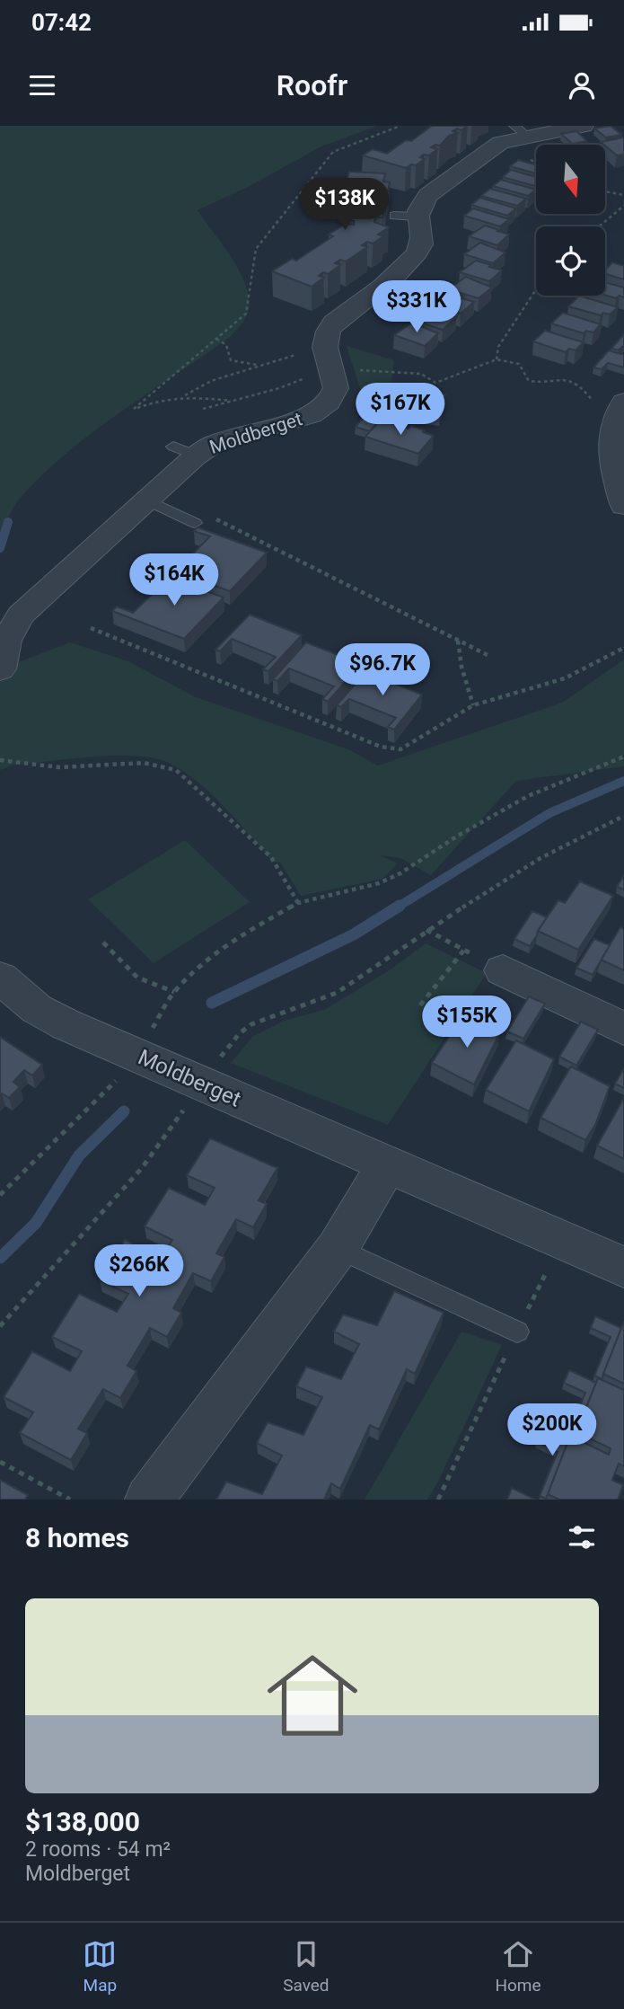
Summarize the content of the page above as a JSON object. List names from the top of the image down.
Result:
{
  "streets": {
    "street": ["Moldberget"]
  },
  "north": "bottom",
  "page": {
    "status": "07:42",
    "header": "Roofr",
    "price": [
      "$138K",
      "$331K",
      "$167K",
      "$164K",
      "$96.7K",
      "$155K",
      "$266K",
      "$200K"
    ],
    "heading": "8 homes",
    "list": [
      {
        "name": "$138,000",
        "note": "2 rooms · 54 m² · Moldberget"
      }
    ],
    "tabs": ["Map", "Saved", "Home"]
  }
}
